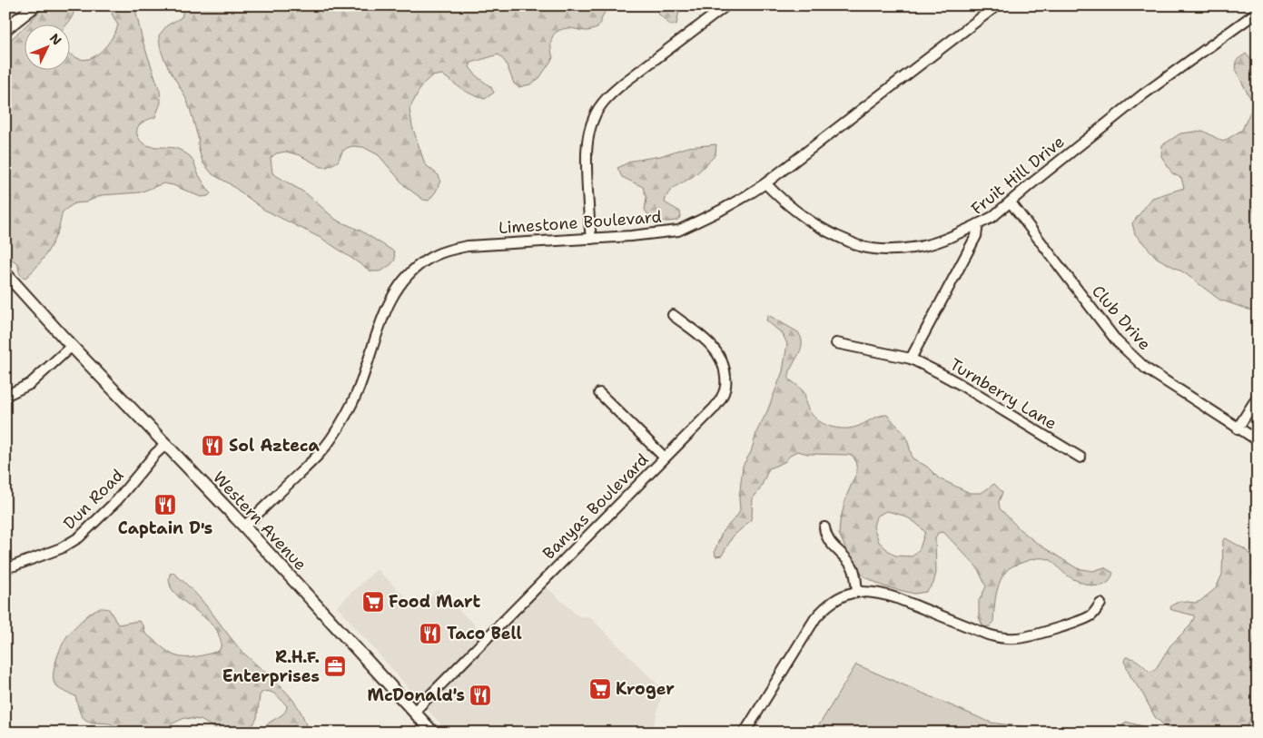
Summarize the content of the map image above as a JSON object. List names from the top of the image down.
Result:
{
  "streets": {
    "main road": ["Western Avenue"],
    "street": [
      "Fruit Hill Drive",
      "Limestone Boulevard",
      "Club Drive",
      "Turnberry Lane",
      "Dun Road",
      "Banyas Boulevard"
    ]
  },
  "crossings": [
    ["Fruit Hill Drive", "Club Drive"],
    ["Fruit Hill Drive", "Turnberry Lane"],
    ["Limestone Boulevard", "Western Avenue"],
    ["Dun Road", "Western Avenue"],
    ["Banyas Boulevard", "Western Avenue"]
  ],
  "places": {
    "restaurant": [
      "Sol Azteca",
      "Captain D's",
      "Taco Bell",
      "McDonald's"
    ],
    "supermarket": ["Food Mart", "Kroger"],
    "office": ["R.H.F. Enterprises"]
  },
  "north": "top right"
}
